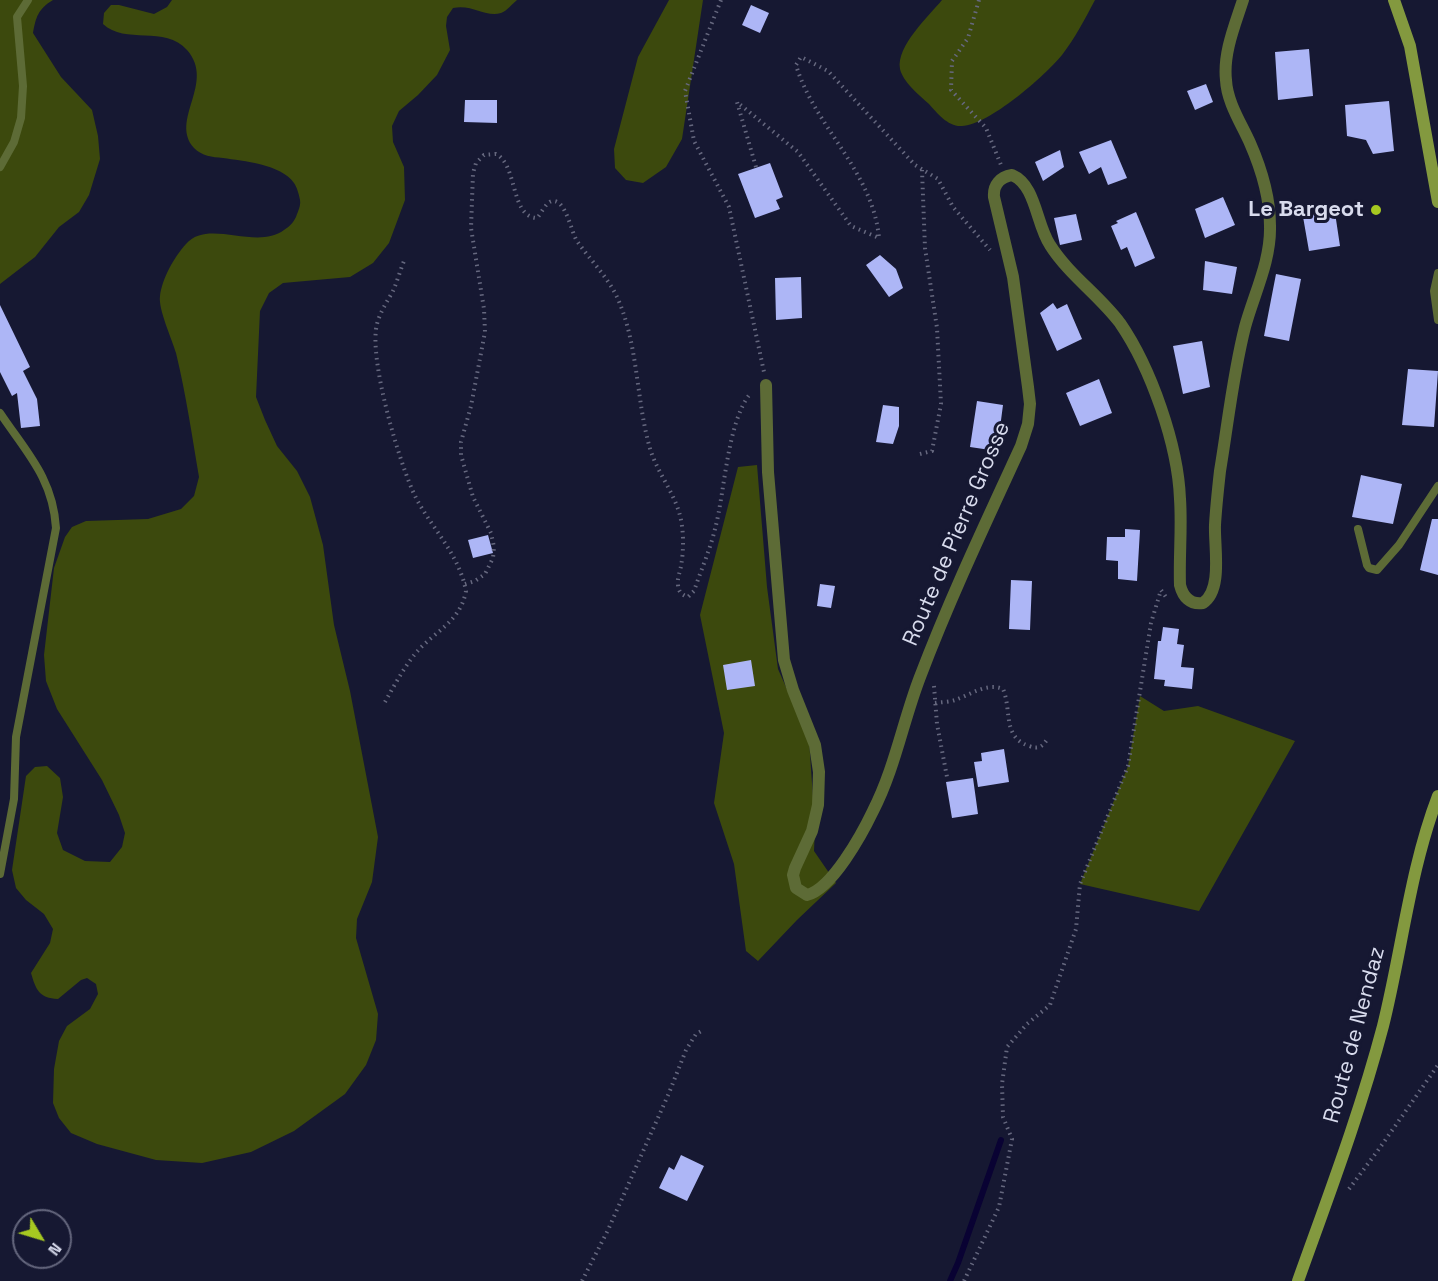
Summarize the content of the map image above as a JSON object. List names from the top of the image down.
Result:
{
  "streets": {
    "main road": ["Route de Nendaz"],
    "street": ["Route de Pierre Grosse"]
  },
  "places": ["Le Bargeot"],
  "north": "bottom right"
}
